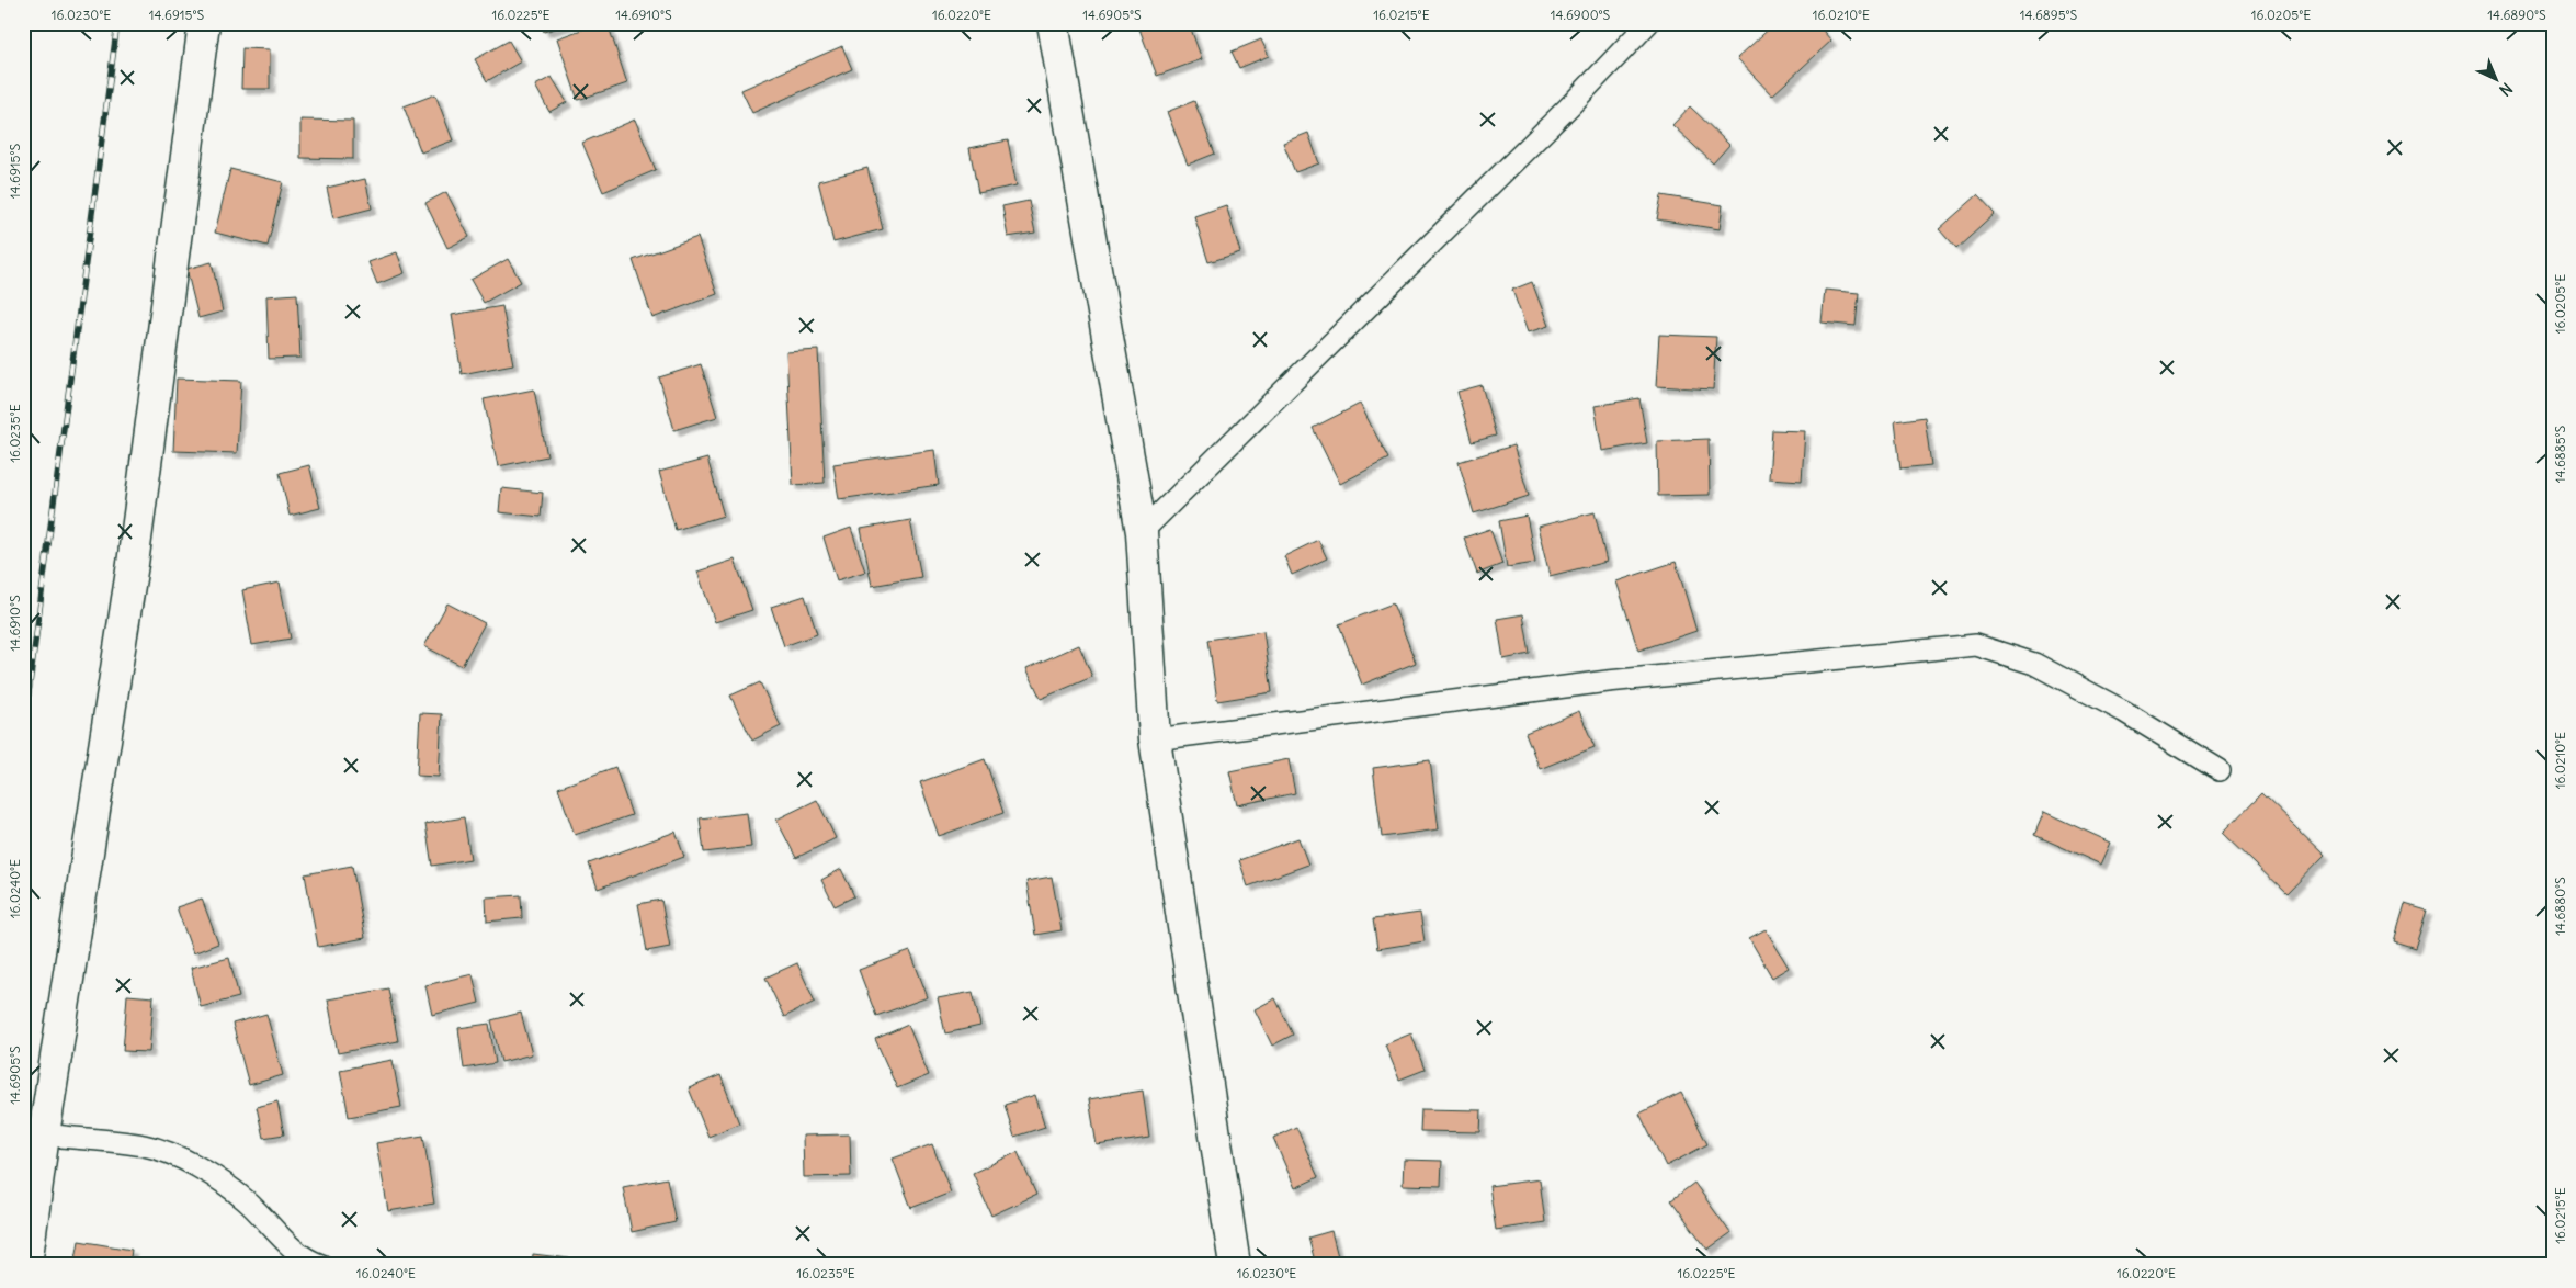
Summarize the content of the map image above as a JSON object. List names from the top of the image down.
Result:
{
  "north": "bottom right",
  "coordinates": [
    "16.0230°E",
    "14.6915°S",
    "16.0225°E",
    "14.6910°S",
    "16.0220°E",
    "14.6905°S",
    "16.0215°E",
    "14.6900°S",
    "16.0210°E",
    "14.6895°S",
    "16.0205°E",
    "14.6890°S",
    "16.0235°E",
    "14.6885°S",
    "16.0240°E",
    "14.6880°S"
  ]
}
